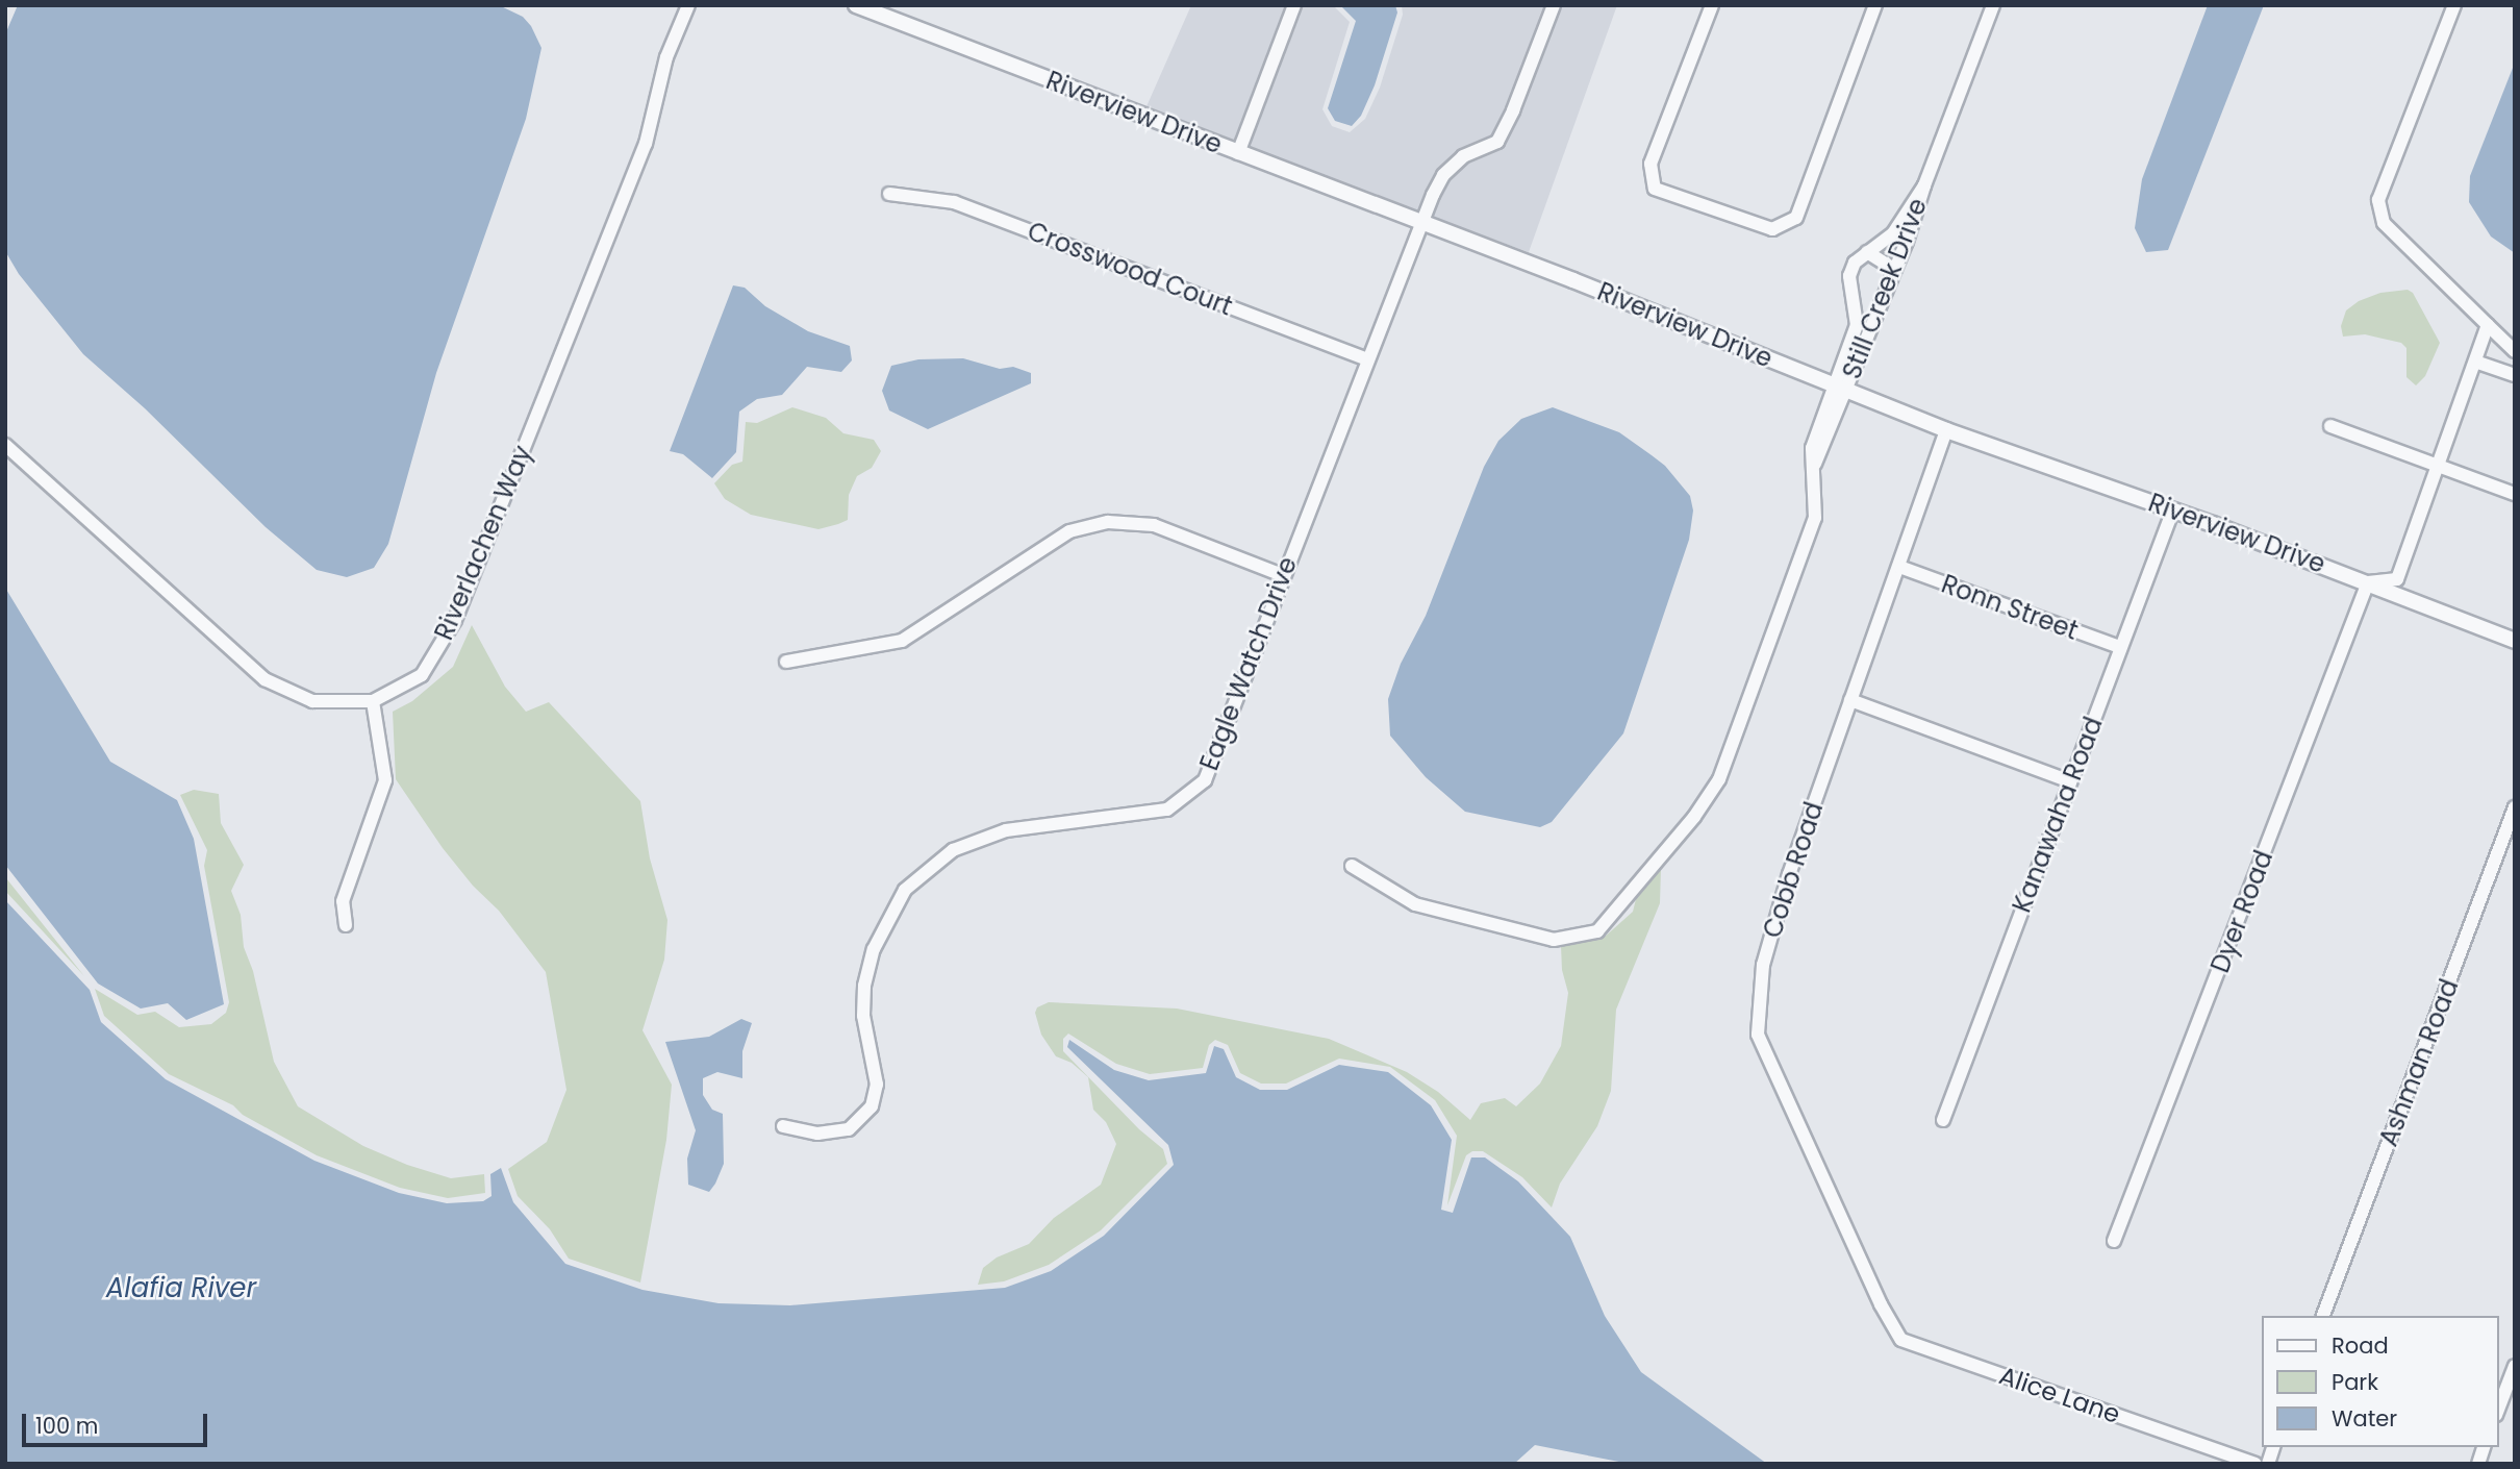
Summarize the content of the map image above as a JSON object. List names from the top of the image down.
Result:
{
  "streets": {
    "street": [
      "Riverview Drive",
      "Crosswood Court",
      "Still Creek Drive",
      "Riverlachen Way",
      "Ronn Street",
      "Eagle Watch Drive",
      "Kanawaha Road",
      "Cobb Road",
      "Dyer Road",
      "Ashman Road",
      "Alice Lane"
    ]
  },
  "crossings": [
    ["Riverview Drive", "Still Creek Drive"],
    ["Riverview Drive", "Eagle Watch Drive"],
    ["Riverview Drive", "Kanawaha Road"],
    ["Riverview Drive", "Cobb Road"],
    ["Riverview Drive", "Dyer Road"],
    ["Crosswood Court", "Eagle Watch Drive"],
    ["Ronn Street", "Kanawaha Road"],
    ["Ronn Street", "Cobb Road"],
    ["Cobb Road", "Alice Lane"]
  ],
  "water": ["Alafia River"],
  "legend": ["Road", "Park", "Water"],
  "scale_bar": "100 m"
}
